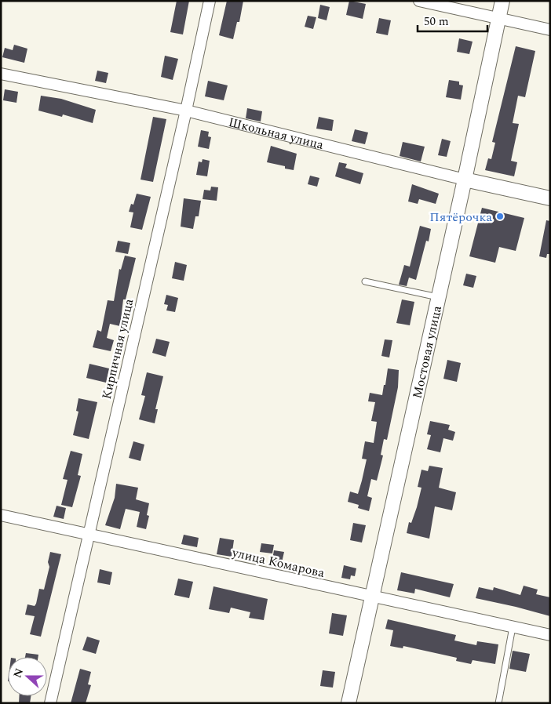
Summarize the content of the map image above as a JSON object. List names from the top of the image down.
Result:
{
  "streets": {
    "street": [
      "Школьная улица",
      "Кирпичная улица",
      "Мостовая улица",
      "улица Комарова"
    ]
  },
  "crossings": [
    ["Школьная улица", "Кирпичная улица"],
    ["Школьная улица", "Мостовая улица"],
    ["Кирпичная улица", "улица Комарова"],
    ["Мостовая улица", "улица Комарова"]
  ],
  "places": ["Пятёрочка"],
  "scale_bar": "50 m",
  "north": "left"
}
